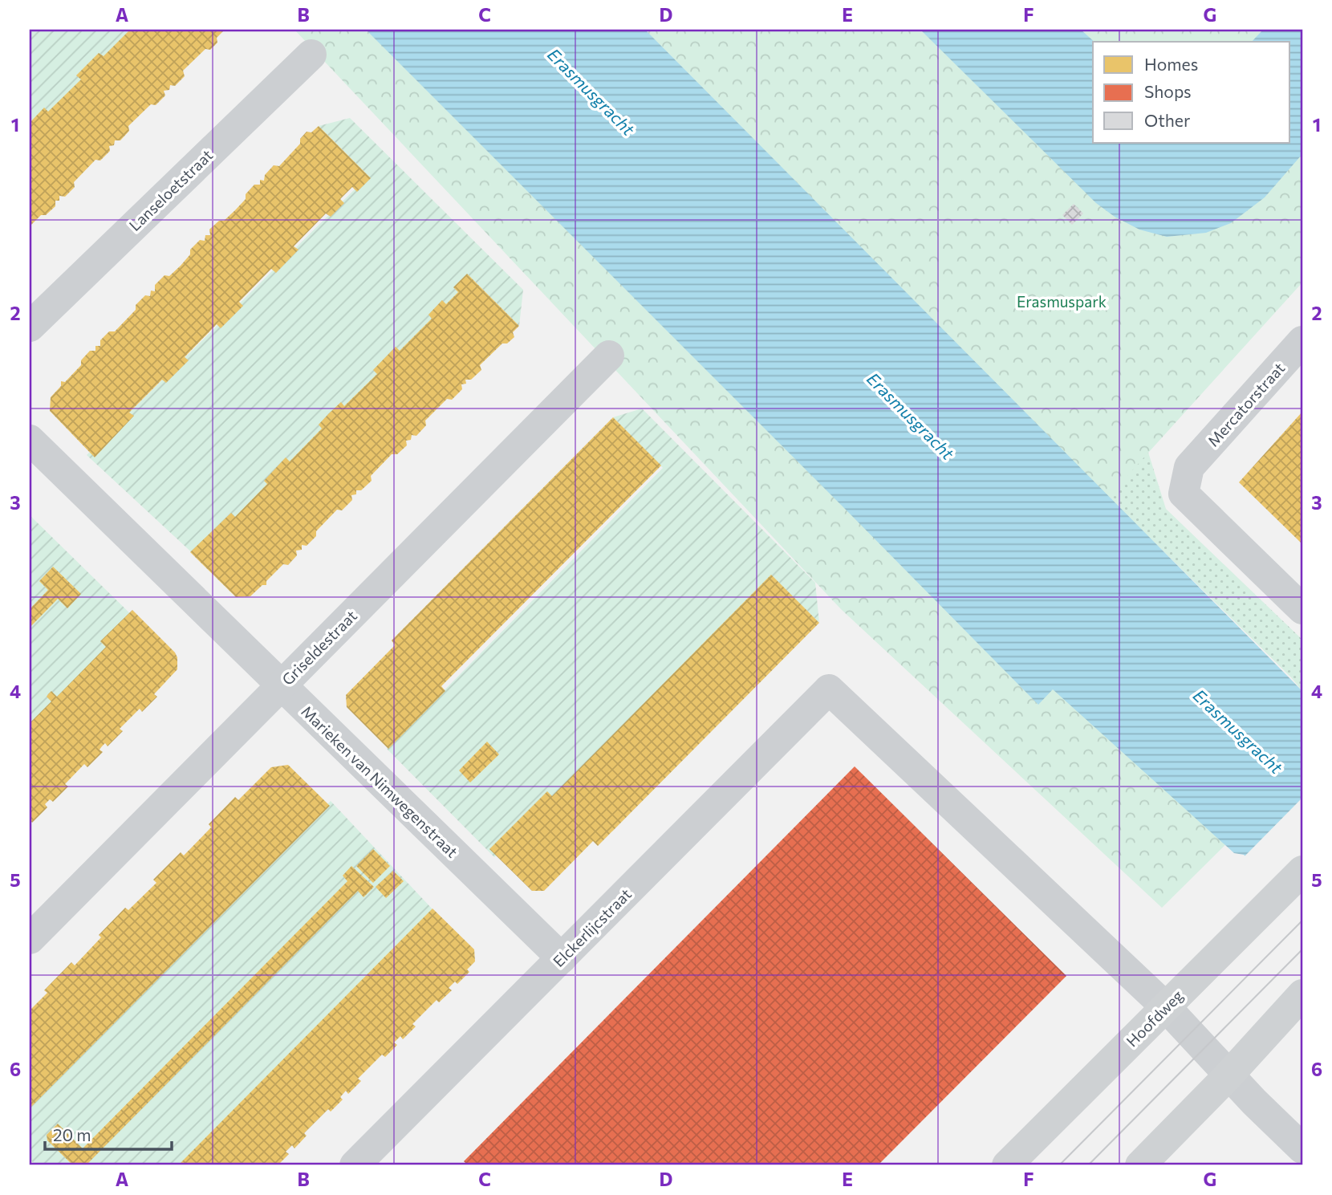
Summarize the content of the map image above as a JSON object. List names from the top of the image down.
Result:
{
  "streets": {
    "street": [
      "Lanseloetstraat",
      "Mercatorstraat",
      "Griseldestraat",
      "Marieken van Nimwegenstraat",
      "Elckerlijcstraat",
      "Hoofdweg"
    ]
  },
  "crossings": [
    ["Griseldestraat", "Marieken van Nimwegenstraat"],
    ["Marieken van Nimwegenstraat", "Elckerlijcstraat"],
    ["Elckerlijcstraat", "Hoofdweg"]
  ],
  "water": ["Erasmusgracht"],
  "parks": ["Erasmuspark"],
  "legend": ["Homes", "Shops", "Other"],
  "scale_bar": "20 m",
  "grid": {
    "columns": [
      "A",
      "B",
      "C",
      "D",
      "E",
      "F",
      "G"
    ],
    "rows": [
      "1",
      "2",
      "3",
      "4",
      "5",
      "6"
    ]
  }
}
